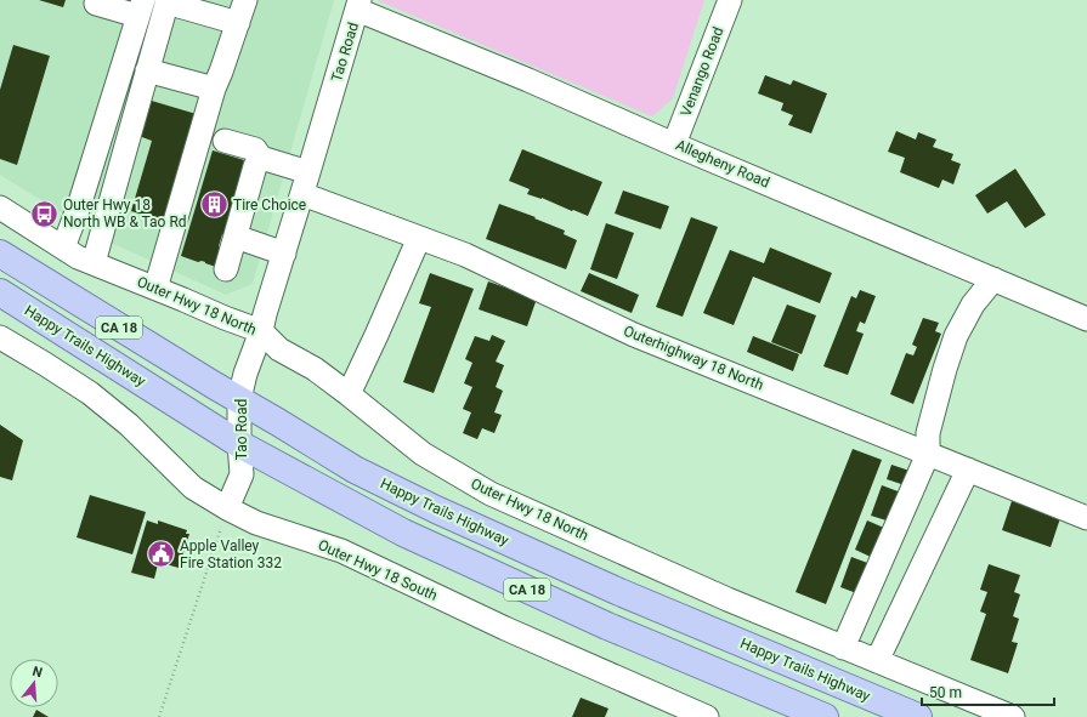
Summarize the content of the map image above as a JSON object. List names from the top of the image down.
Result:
{
  "streets": {
    "main road": ["CA 18", "Happy Trails Highway"],
    "street": [
      "Tao Road",
      "Venango Road",
      "Allegheny Road",
      "Outer Hwy 18 North",
      "Outerhighway 18 North",
      "Outer Hwy 18 South"
    ]
  },
  "crossings": [
    ["Tao Road", "Allegheny Road"],
    ["Tao Road", "Outer Hwy 18 North"],
    ["Tao Road", "Happy Trails Highway"],
    ["Tao Road", "Outerhighway 18 North"],
    ["Tao Road", "Outer Hwy 18 South"],
    ["Venango Road", "Allegheny Road"]
  ],
  "places": {
    "building": ["Tire Choice"],
    "bus stop": ["Outer Hwy 18 North WB & Tao Rd"],
    "public building": ["Apple Valley Fire Station 332"]
  },
  "scale_bar": "50 m",
  "north": "top"
}
